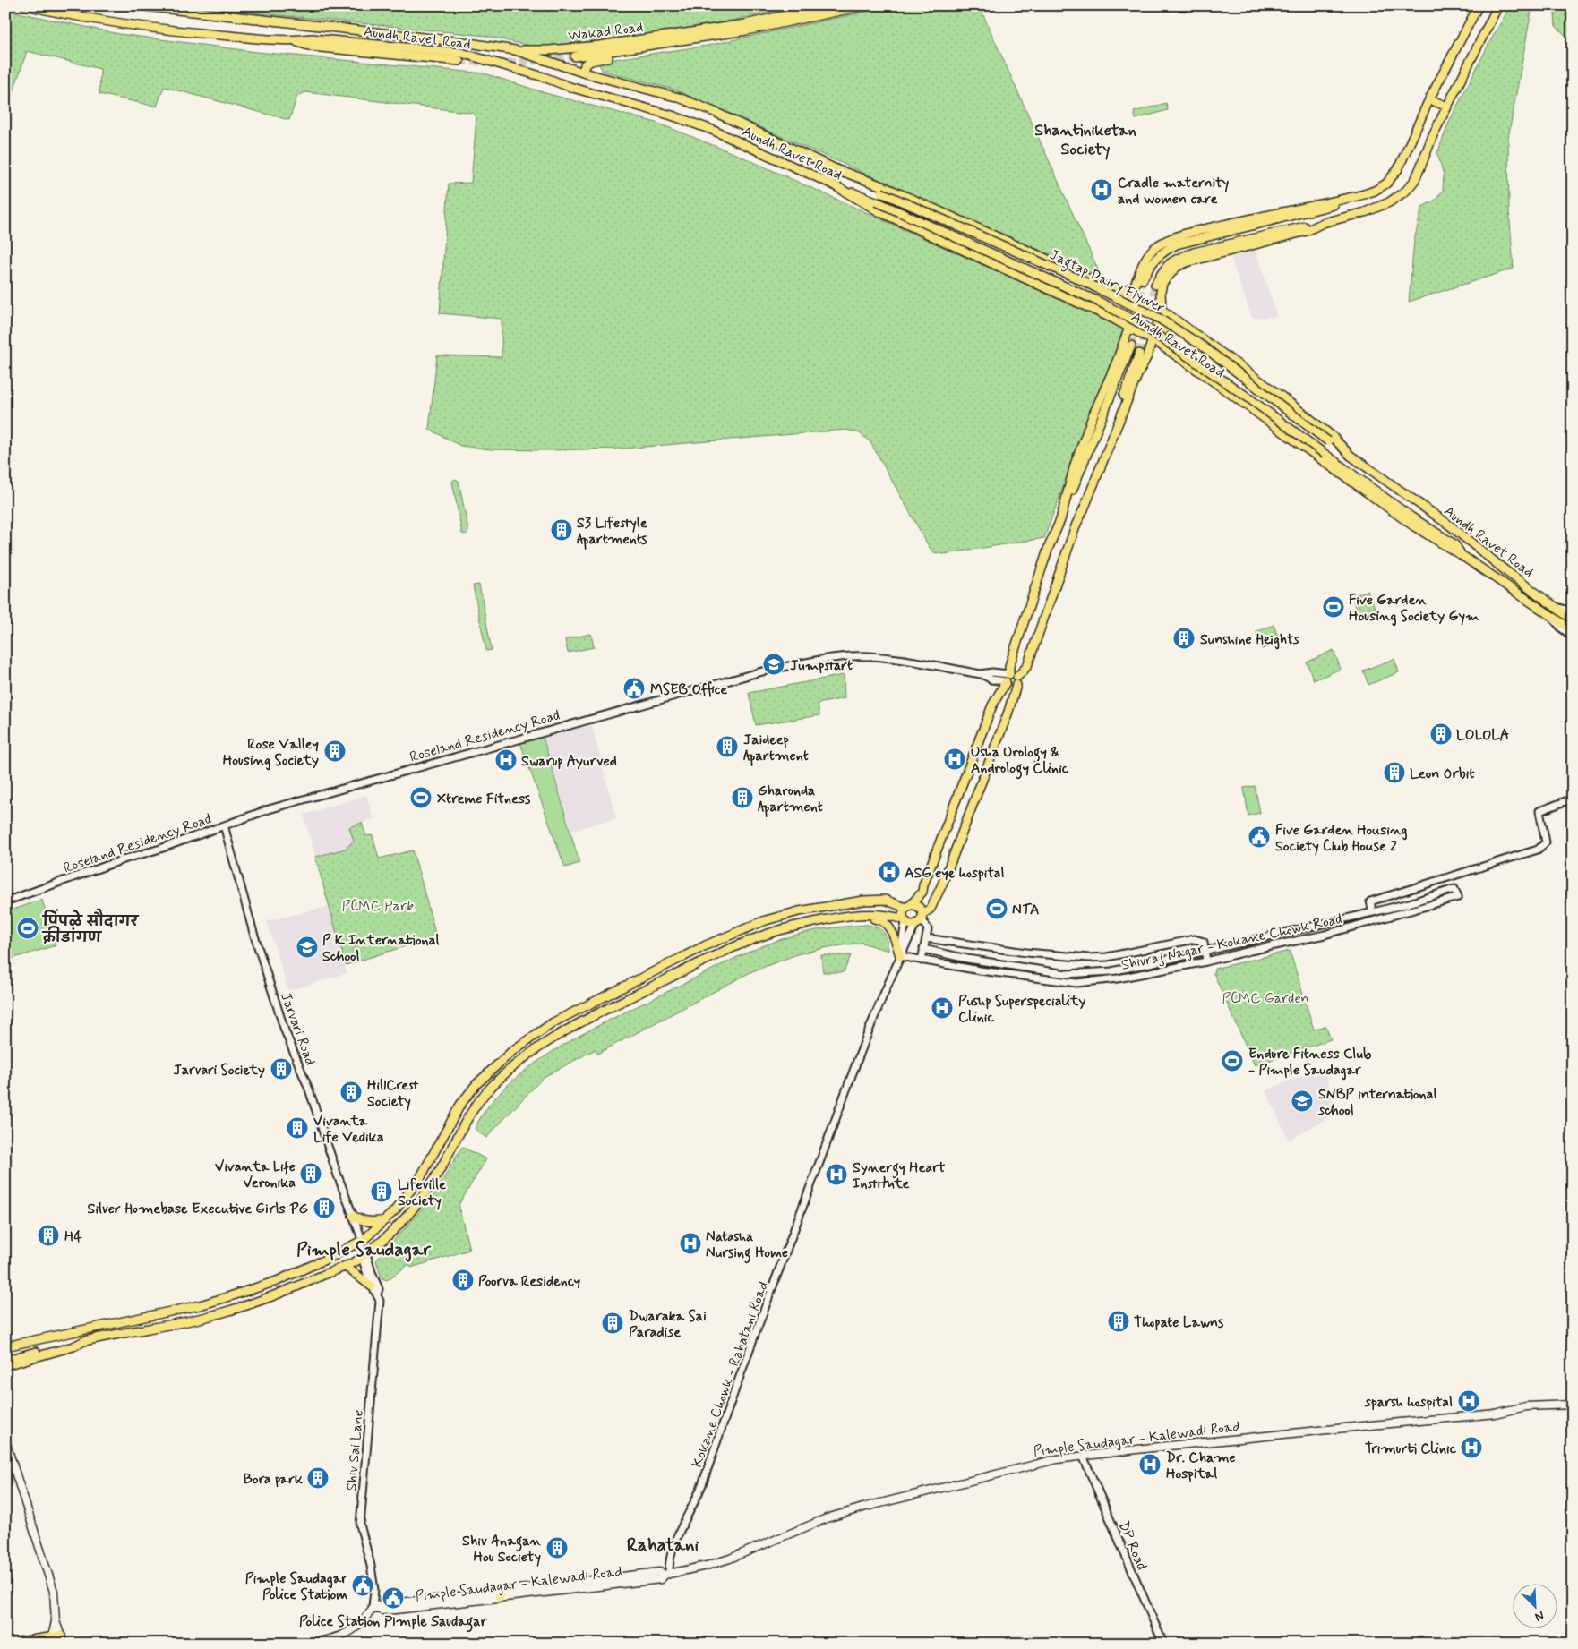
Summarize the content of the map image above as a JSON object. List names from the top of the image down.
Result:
{
  "streets": {
    "main road": [
      "Wakad Road",
      "Aundh Ravet Road",
      "Jagtap Dairy Flyover",
      "Pimple Saudagar - Kalewadi Road"
    ],
    "street": [
      "Roseland Residency Road",
      "Shivraj Nagar - Kokane Chowk Road",
      "Jarvari Road",
      "Kokane Chowk - Rahatani Road",
      "Shiv Sai Lane",
      "DP Road"
    ]
  },
  "crossings": [
    ["Wakad Road", "Aundh Ravet Road"],
    ["Aundh Ravet Road", "Jagtap Dairy Flyover"],
    ["Roseland Residency Road", "Jarvari Road"],
    ["Shivraj Nagar - Kokane Chowk Road", "Kokane Chowk - Rahatani Road"],
    ["Jarvari Road", "Shiv Sai Lane"],
    ["Kokane Chowk - Rahatani Road", "Pimple Saudagar - Kalewadi Road"],
    ["Pimple Saudagar - Kalewadi Road", "Shiv Sai Lane"],
    ["Pimple Saudagar - Kalewadi Road", "DP Road"]
  ],
  "districts": ["Shantiniketan Society", "Pimple Saudagar", "Rahatani"],
  "parks": ["PCMC Park", "PCMC Garden"],
  "places": {
    "hospital": [
      "Cradle maternity and women care",
      "Usha Urology & Andrology Clinic",
      "Swarup Ayurved",
      "ASG eye hospital",
      "Pushp Superspeciality Clinic",
      "Synergy Heart Institute",
      "Natasha Nursing Home",
      "sparsh hospital",
      "Trimurti Clinic",
      "Dr. Chame Hospital"
    ],
    "building": [
      "S3 Lifestyle Apartments",
      "Sunshine Heights",
      "LOLOLA",
      "Jaideep Apartment",
      "Rose Valley Housing Society",
      "Leon Orbit",
      "Gharonda Apartment",
      "Jarvari Society",
      "HillCrest Society",
      "Vivanta Life Vedika",
      "Vivanta Life Veronika",
      "Lifeville Society",
      "Silver Homebase Executive Girls PG",
      "H4",
      "Poorva Residency",
      "Thopate Lawns",
      "Dwaraka Sai Paradise",
      "Bora park",
      "Shiv Anagan Hou Society"
    ],
    "sports": [
      "Five Garden Housing Society Gym",
      "Xtreme Fitness",
      "NTA",
      "पिंपळे सौदागर क्रीडांगण",
      "Endure Fitness Club - Pimple Saudagar"
    ],
    "school or university": ["Jumpstart", "P K International School", "SNBP international school"],
    "public building": [
      "MSEB Office",
      "Five Garden Housing Society Club House 2",
      "Pimple Saudagar Police Statiom",
      "Police Station Pimple Saudagar"
    ]
  },
  "north": "bottom right"
}
